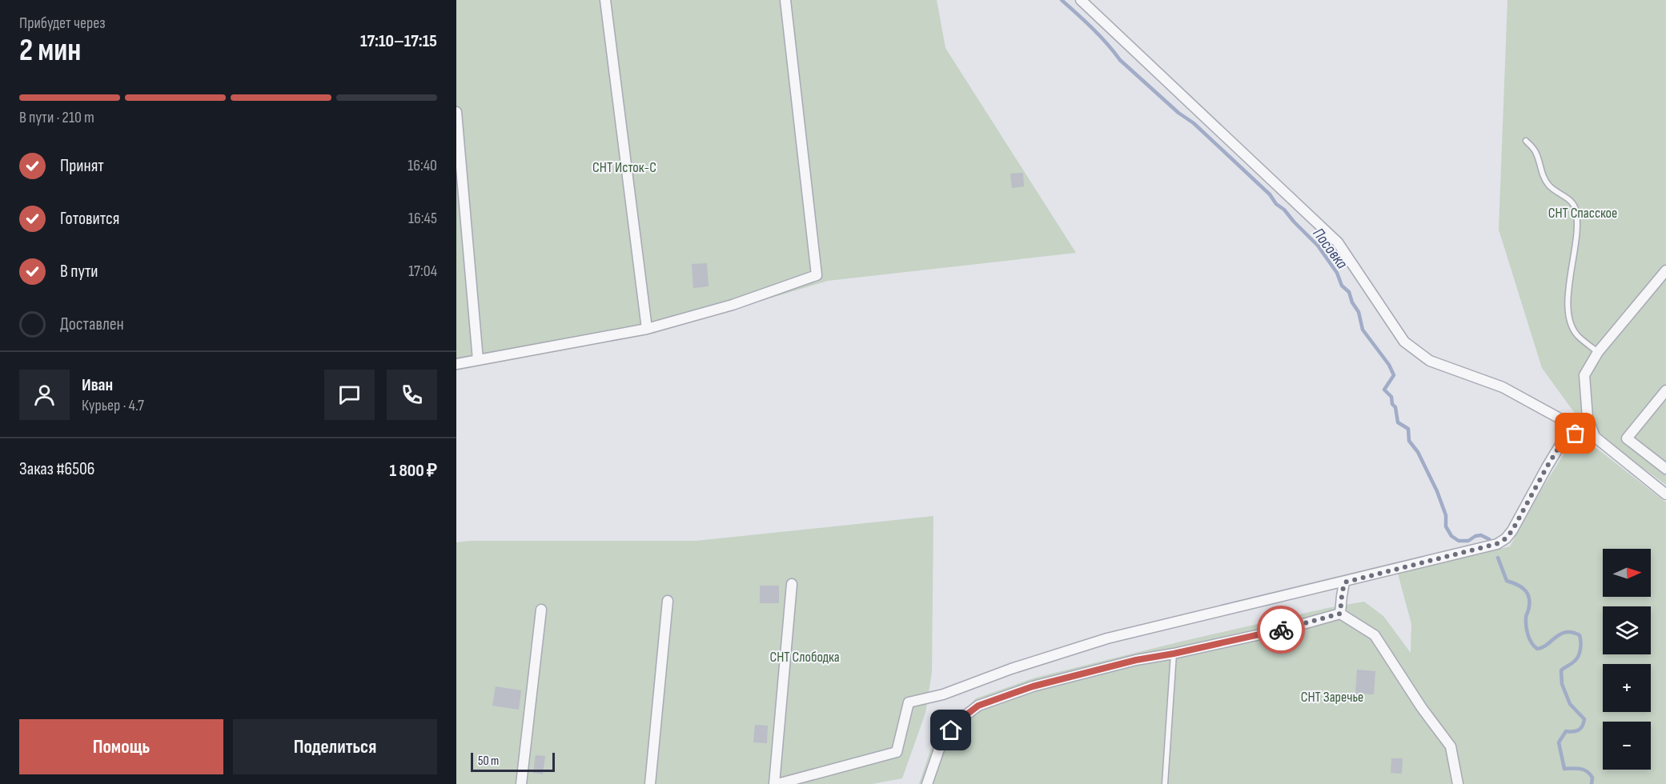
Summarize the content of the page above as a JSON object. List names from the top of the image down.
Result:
{
  "water": ["Посовка"],
  "parks": [
    "СНТ Исток-С",
    "СНТ Спасское",
    "СНТ Слободка",
    "СНТ Заречье"
  ],
  "scale_bar": "50 m",
  "north": "right",
  "page": {
    "heading": ["2 мин", "Прибудет через", "17:10–17:15"],
    "panel": [
      "Иван",
      "Курьер · 4.7",
      "Заказ #6506",
      "1 800 ₽"
    ],
    "bar": "В пути · 210 m",
    "list": [
      ["Принят", "16:40"],
      ["Готовится", "16:45"],
      ["В пути", "17:04"],
      "Доставлен"
    ],
    "map_buttons": ["+", "−"],
    "buttons": ["Помощь", "Поделиться"],
    "scale": "50 m"
  }
}
